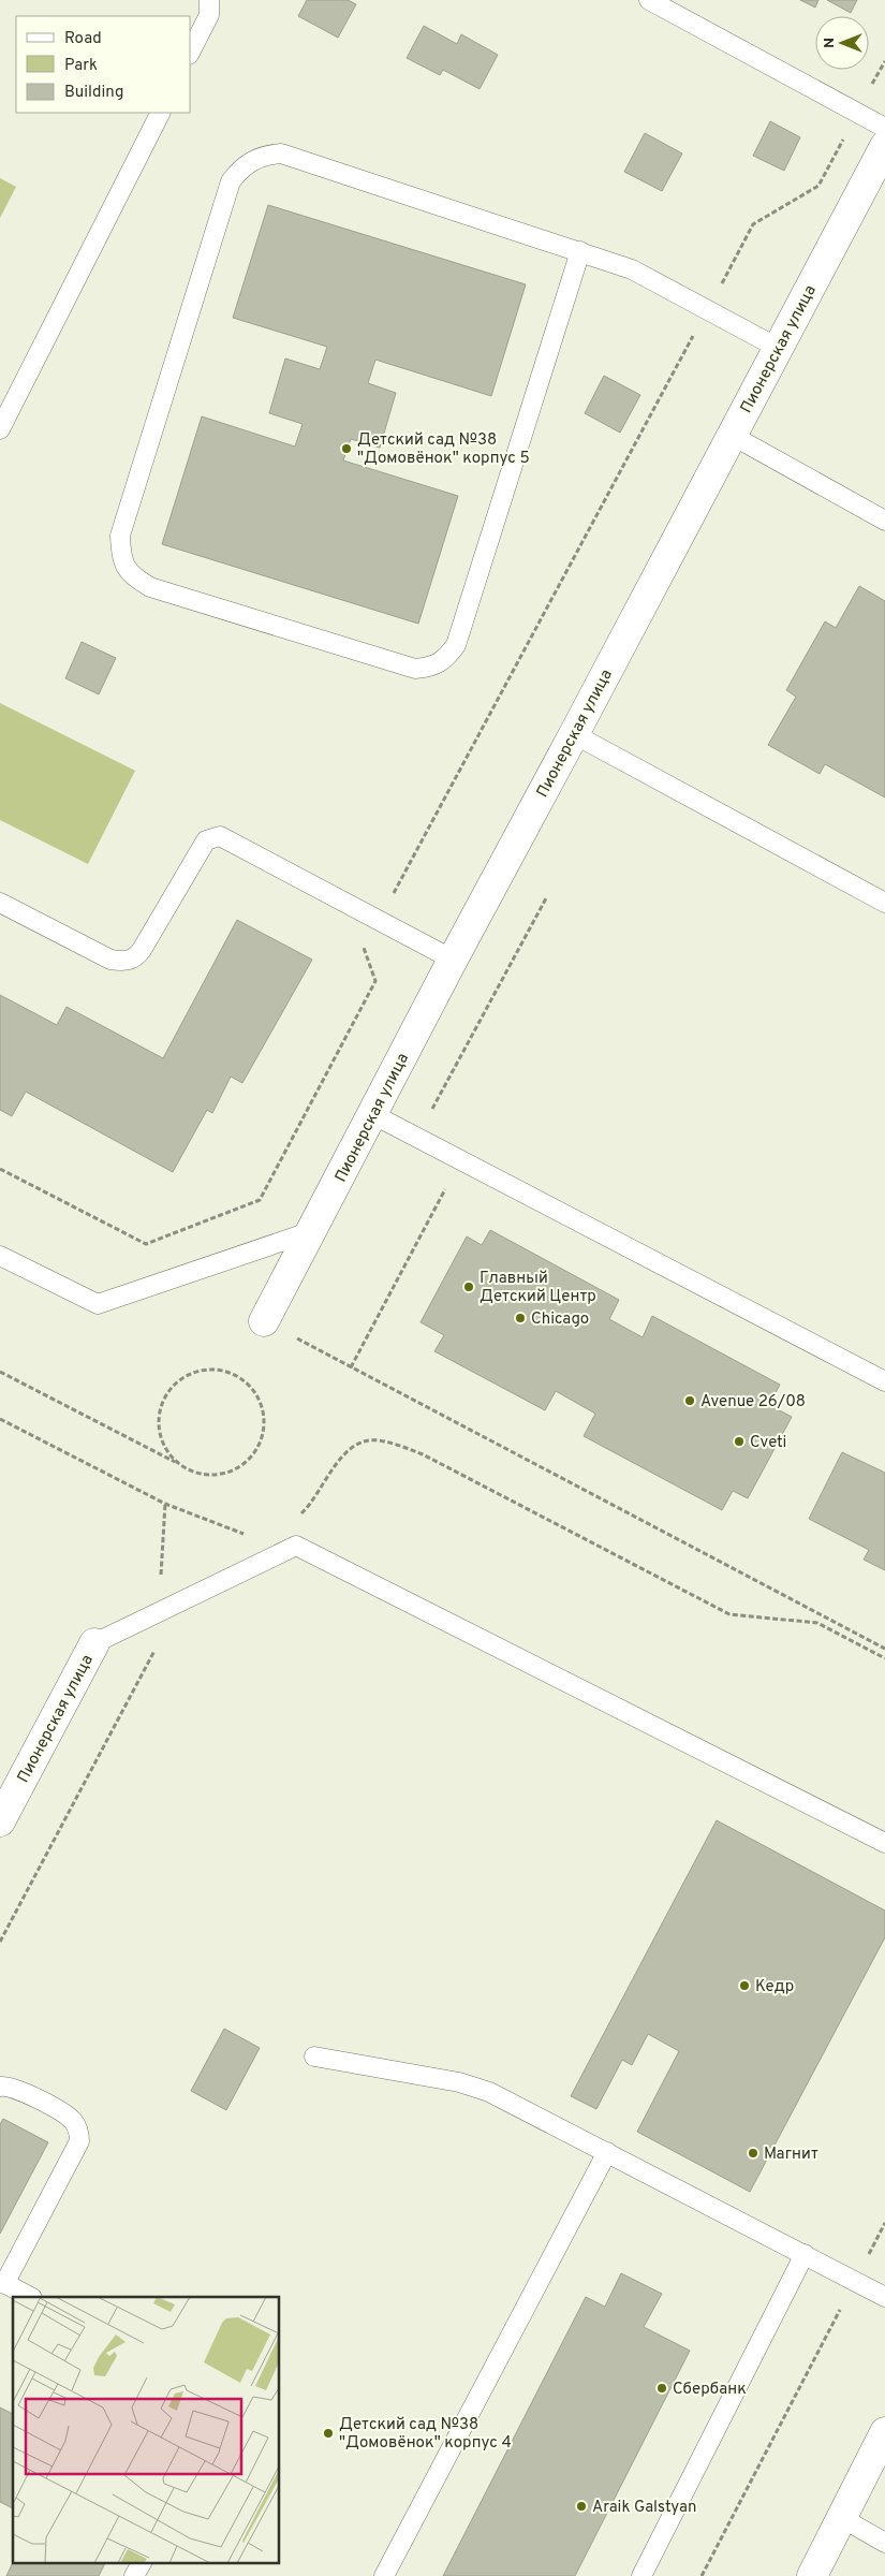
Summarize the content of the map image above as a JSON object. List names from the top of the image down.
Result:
{
  "streets": {
    "street": ["Пионерская улица"]
  },
  "places": [
    "Детский сад №38 \"Домовёнок\" корпус 5",
    "Главный Детский Центр",
    "Chicago",
    "Avenue 26/08",
    "Cveti",
    "Кедр",
    "Магнит",
    "Сбербанк",
    "Детский сад №38 \"Домовёнок\" корпус 4",
    "Araik Galstyan"
  ],
  "legend": ["Road", "Park", "Building"],
  "north": "left"
}
